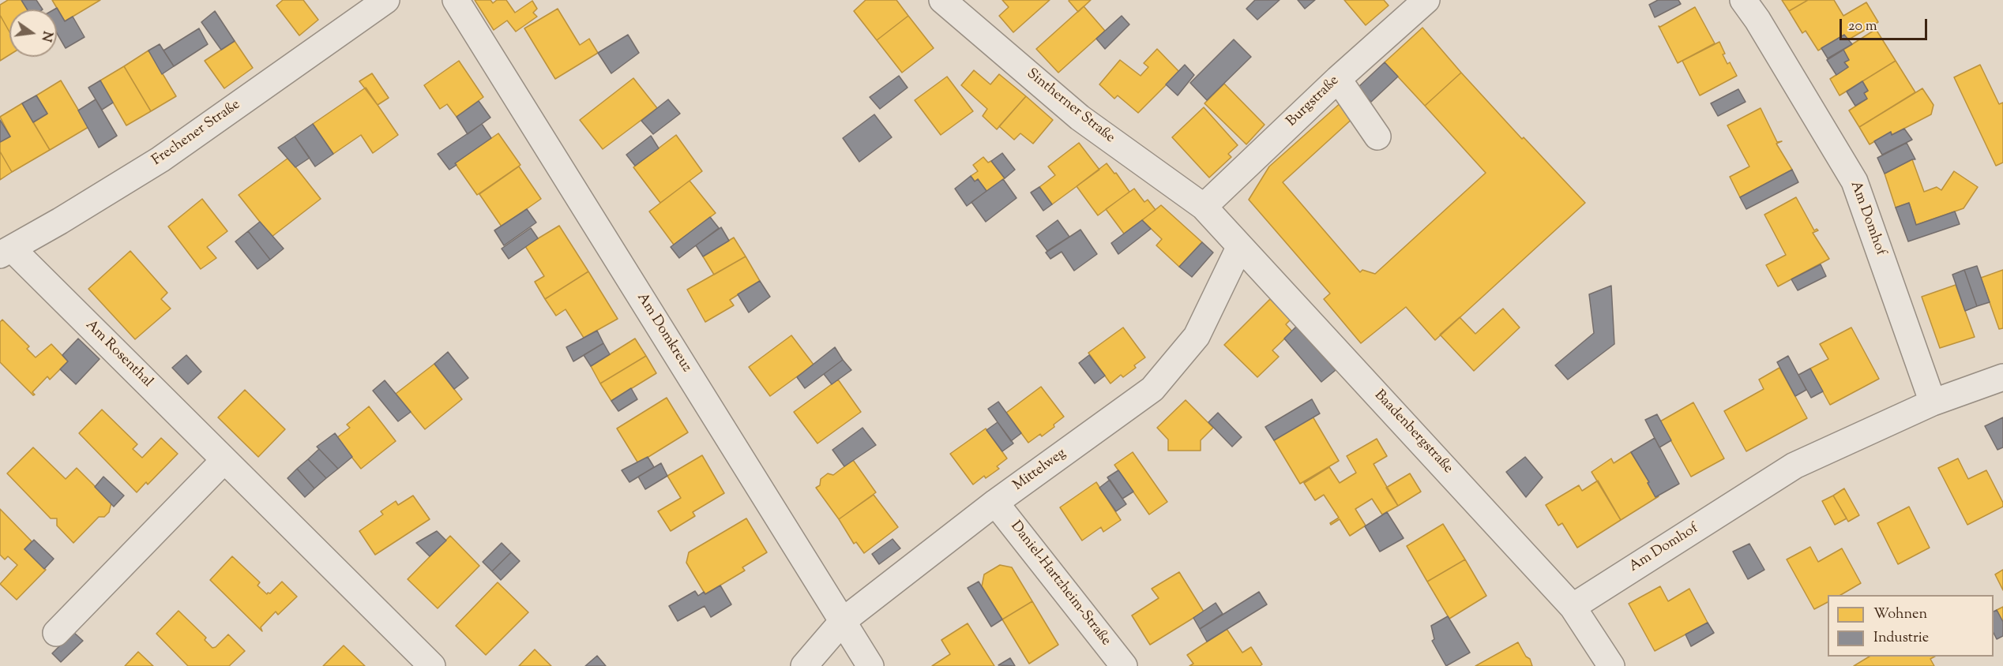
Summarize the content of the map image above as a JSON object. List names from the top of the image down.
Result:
{
  "streets": {
    "street": [
      "Burgstraße",
      "Sintherner Straße",
      "Frechener Straße",
      "Am Domhof",
      "Am Domkreuz",
      "Am Rosenthal",
      "Baadenbergstraße",
      "Mittelweg",
      "Daniel-Hartzheim-Straße"
    ]
  },
  "crossings": [
    ["Burgstraße", "Sintherner Straße"],
    ["Burgstraße", "Baadenbergstraße"],
    ["Sintherner Straße", "Baadenbergstraße"],
    ["Frechener Straße", "Am Rosenthal"],
    ["Am Domhof", "Baadenbergstraße"],
    ["Am Domkreuz", "Mittelweg"],
    ["Baadenbergstraße", "Mittelweg"],
    ["Mittelweg", "Daniel-Hartzheim-Straße"]
  ],
  "legend": ["Wohnen", "Industrie"],
  "scale_bar": "20 m",
  "north": "right"
}
